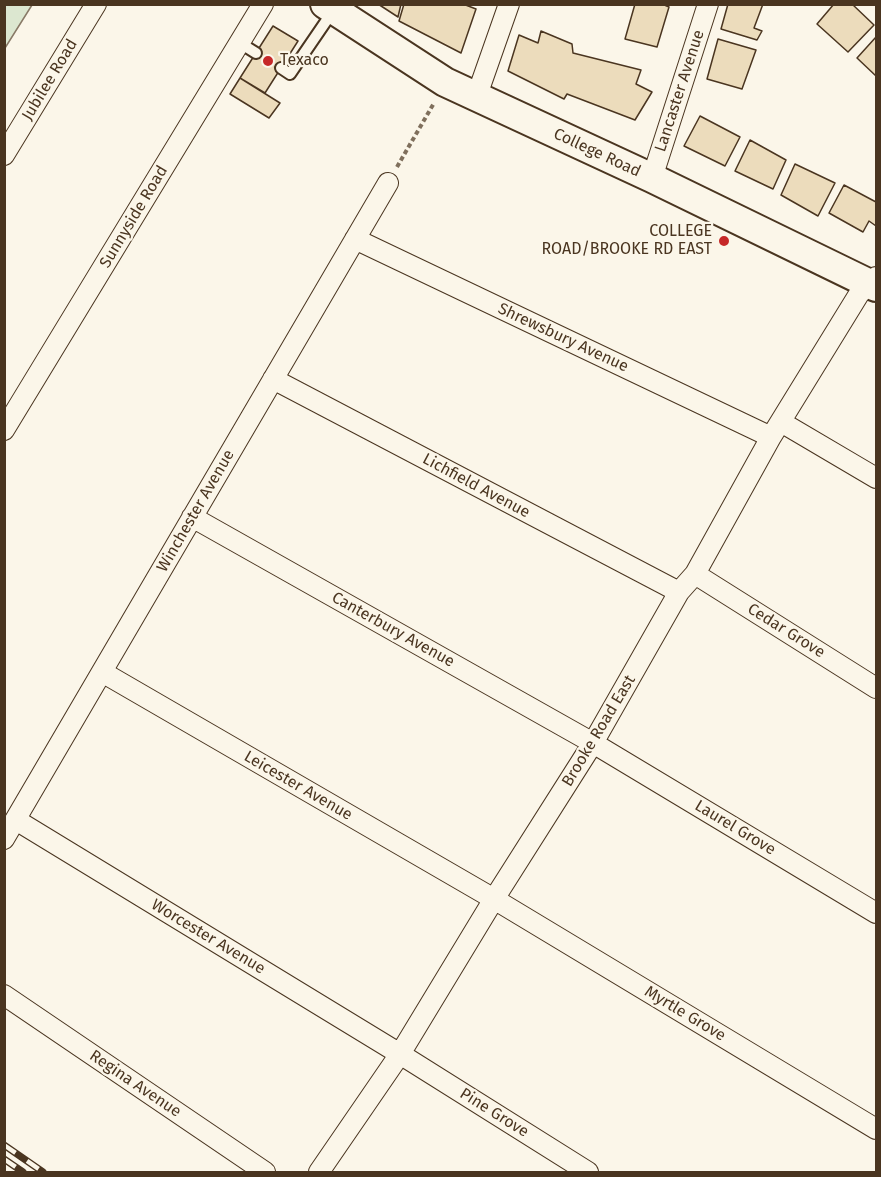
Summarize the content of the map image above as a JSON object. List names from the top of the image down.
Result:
{
  "streets": {
    "street": [
      "Jubilee Road",
      "Lancaster Avenue",
      "College Road",
      "Sunnyside Road",
      "Shrewsbury Avenue",
      "Lichfield Avenue",
      "Winchester Avenue",
      "Canterbury Avenue",
      "Cedar Grove",
      "Brooke Road East",
      "Leicester Avenue",
      "Laurel Grove",
      "Worcester Avenue",
      "Myrtle Grove",
      "Regina Avenue",
      "Pine Grove"
    ]
  },
  "crossings": [
    ["Lancaster Avenue", "College Road"],
    ["College Road", "Brooke Road East"],
    ["Shrewsbury Avenue", "Winchester Avenue"],
    ["Shrewsbury Avenue", "Brooke Road East"],
    ["Lichfield Avenue", "Winchester Avenue"],
    ["Lichfield Avenue", "Brooke Road East"],
    ["Winchester Avenue", "Canterbury Avenue"],
    ["Winchester Avenue", "Leicester Avenue"],
    ["Winchester Avenue", "Worcester Avenue"],
    ["Canterbury Avenue", "Brooke Road East"],
    ["Canterbury Avenue", "Laurel Grove"],
    ["Cedar Grove", "Brooke Road East"],
    ["Brooke Road East", "Leicester Avenue"],
    ["Brooke Road East", "Laurel Grove"],
    ["Brooke Road East", "Worcester Avenue"],
    ["Brooke Road East", "Myrtle Grove"],
    ["Brooke Road East", "Pine Grove"],
    ["Leicester Avenue", "Myrtle Grove"],
    ["Worcester Avenue", "Pine Grove"]
  ],
  "places": ["Texaco", "COLLEGE ROAD/BROOKE RD EAST"]
}
